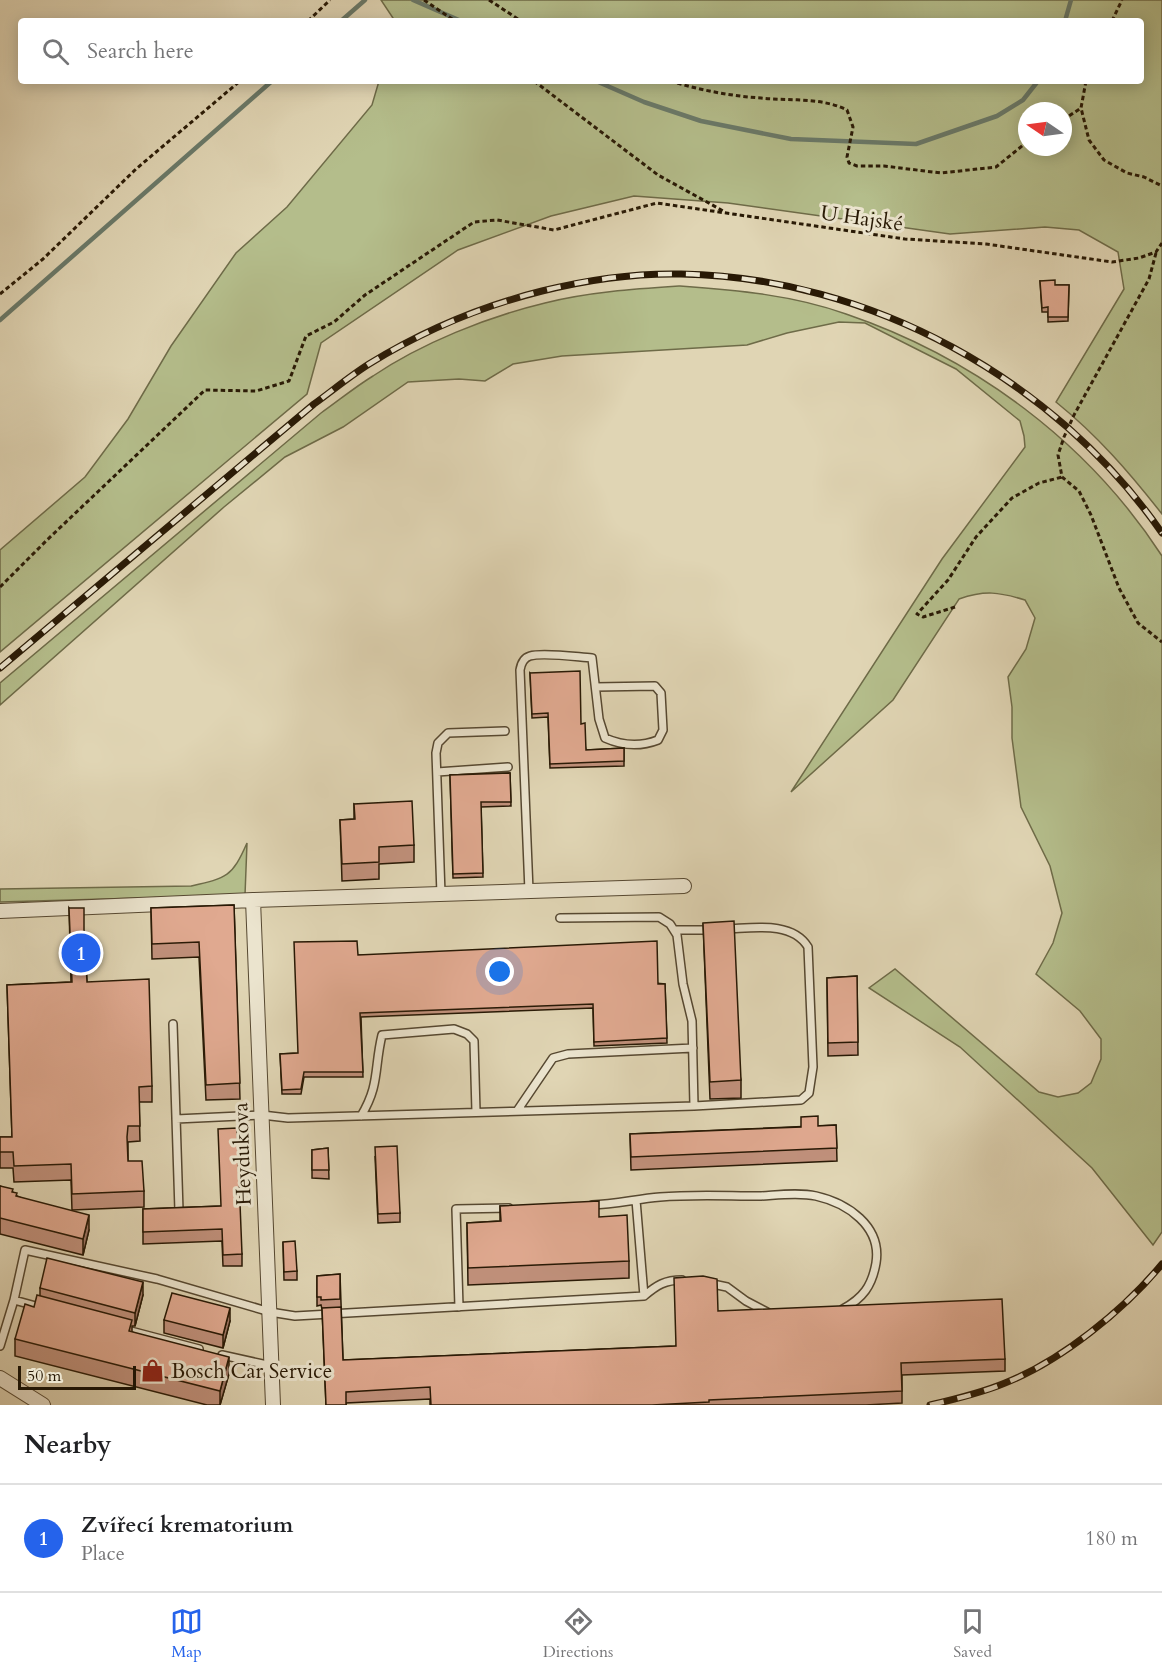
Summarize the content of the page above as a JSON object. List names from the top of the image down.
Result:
{
  "streets": {
    "street": ["Heydukova"],
    "path": ["U Hajské"]
  },
  "places": {
    "shop": ["Bosch Car Service"]
  },
  "scale_bar": "50 m",
  "north": "left",
  "page": {
    "search": "Search here",
    "pins": "1",
    "scale": "50 m",
    "heading": "Nearby",
    "list": [
      {
        "mark": "1",
        "name": "Zvířecí krematorium",
        "note": "Place",
        "value": "180 m"
      }
    ],
    "nav": ["Map", "Directions", "Saved"]
  }
}
